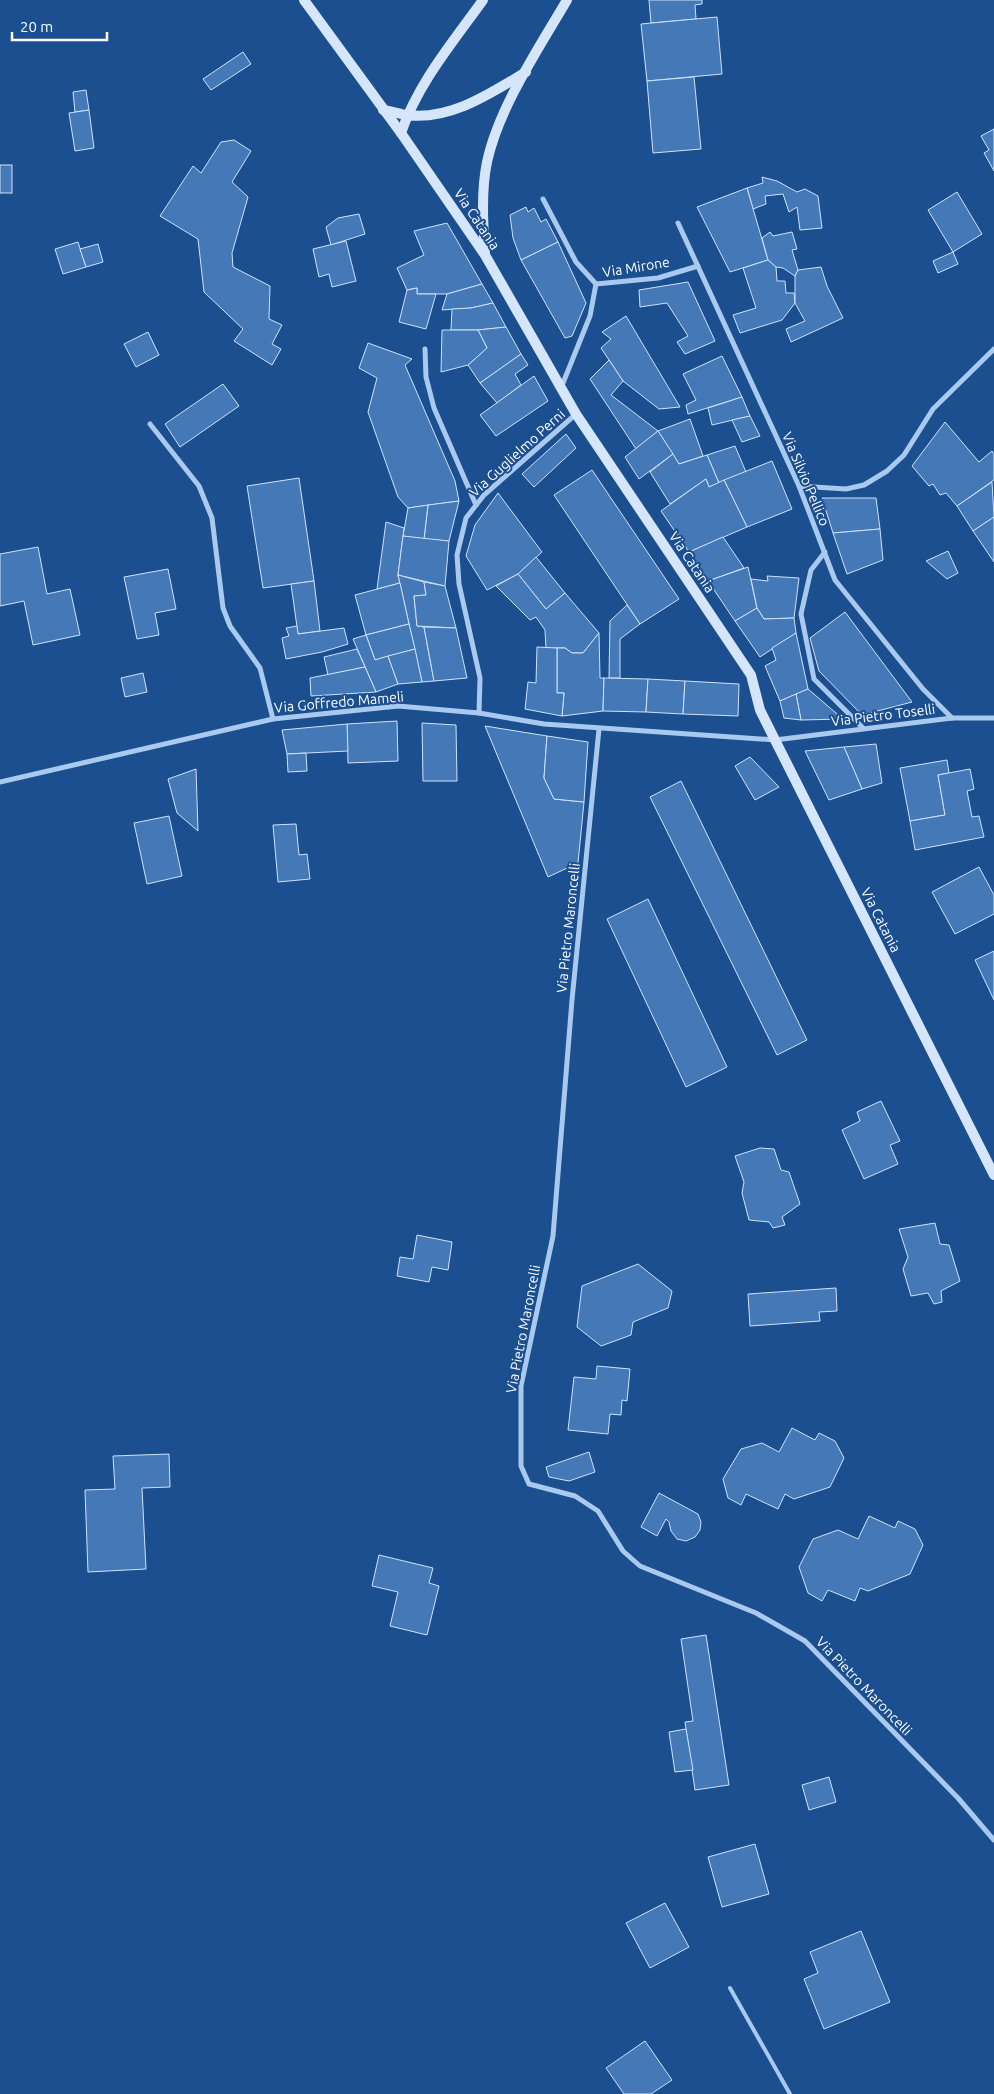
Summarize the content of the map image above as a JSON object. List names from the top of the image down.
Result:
{
  "streets": {
    "main road": ["Via Catania"],
    "street": [
      "Via Mirone",
      "Via Guglielmo Perni",
      "Via Silvio Pellico",
      "Via Goffredo Mameli",
      "Via Pietro Toselli",
      "Via Pietro Maroncelli"
    ]
  },
  "crossings": [
    ["Via Catania", "Via Mirone"],
    ["Via Catania", "Via Guglielmo Perni"],
    ["Via Catania", "Via Goffredo Mameli"],
    ["Via Catania", "Via Pietro Toselli"],
    ["Via Mirone", "Via Silvio Pellico"],
    ["Via Guglielmo Perni", "Via Goffredo Mameli"],
    ["Via Silvio Pellico", "Via Pietro Toselli"],
    ["Via Goffredo Mameli", "Via Pietro Toselli"],
    ["Via Goffredo Mameli", "Via Pietro Maroncelli"]
  ],
  "scale_bar": "20 m"
}
